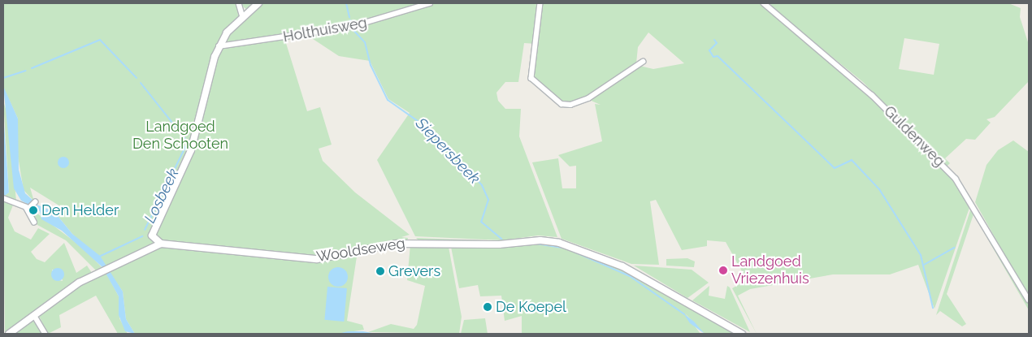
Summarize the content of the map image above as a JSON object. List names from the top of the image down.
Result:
{
  "streets": {
    "main road": ["Wooldseweg"],
    "street": ["Holthuisweg", "Guldenweg"]
  },
  "water": ["Siepersbeek", "Losbeek"],
  "parks": ["Landgoed Den Schooten"],
  "places": [
    "Den Helder",
    "Landgoed Vriezenhuis",
    "Grevers",
    "De Koepel"
  ]
}
